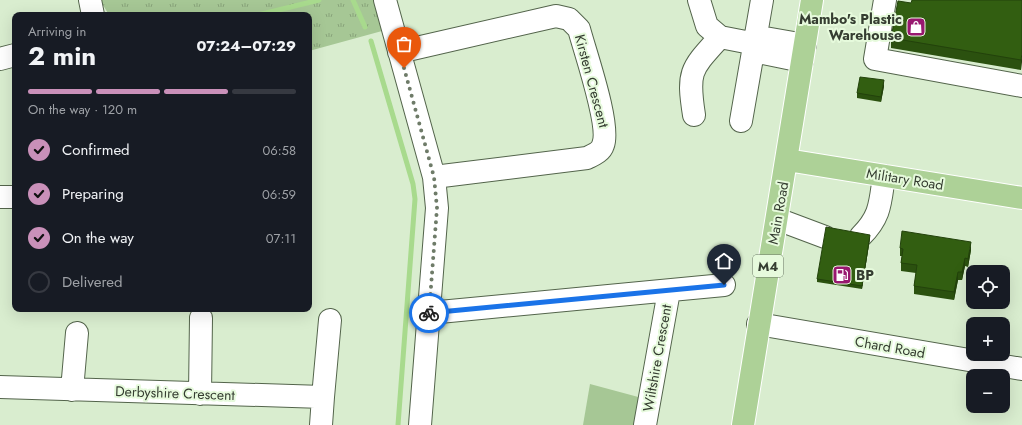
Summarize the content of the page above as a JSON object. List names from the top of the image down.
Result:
{
  "streets": {
    "main road": ["Military Road", "Main Road", "M4"],
    "street": [
      "Kirsten Crescent",
      "Chard Road",
      "Wiltshire Crescent",
      "Derbyshire Crescent"
    ]
  },
  "crossings": [
    ["Military Road", "Main Road"],
    ["Main Road", "Chard Road"]
  ],
  "places": {
    "shop": ["Mambo's Plastic Warehouse"],
    "fuel station": ["BP"]
  },
  "page": {
    "heading": ["2 min", "Arriving in", "07:24–07:29"],
    "bar": "On the way · 120 m",
    "list": [
      ["Confirmed", "06:58"],
      ["Preparing", "06:59"],
      ["On the way", "07:11"],
      "Delivered"
    ],
    "map_buttons": ["+", "−"]
  }
}
